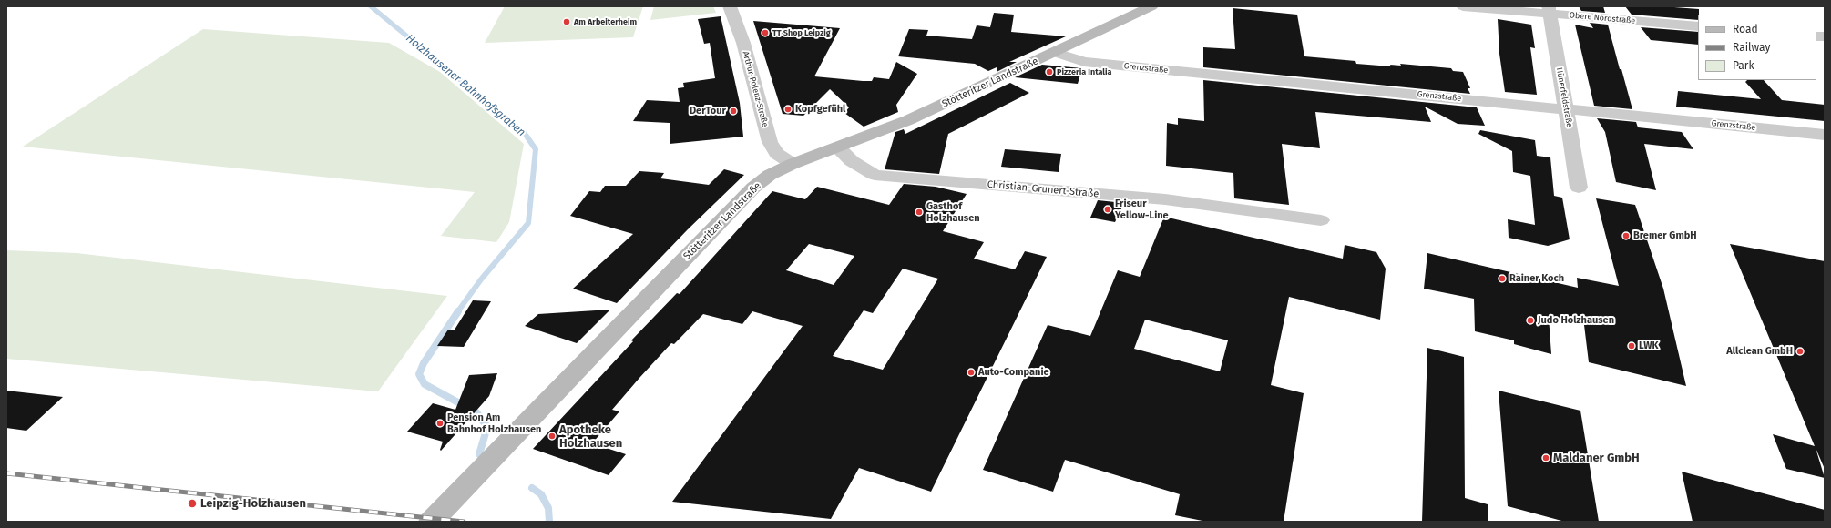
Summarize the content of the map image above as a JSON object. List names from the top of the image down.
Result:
{
  "streets": {
    "main road": ["Stötteritzer Landstraße"],
    "street": [
      "Obere Nordstraße",
      "Grenzstraße",
      "Arthur-Polenz-Straße",
      "Hünerfeldstraße",
      "Christian-Grunert-Straße"
    ]
  },
  "crossings": [
    ["Obere Nordstraße", "Hünerfeldstraße"],
    ["Grenzstraße", "Stötteritzer Landstraße"],
    ["Grenzstraße", "Hünerfeldstraße"],
    ["Stötteritzer Landstraße", "Arthur-Polenz-Straße"],
    ["Stötteritzer Landstraße", "Christian-Grunert-Straße"]
  ],
  "water": ["Holzhausener Bahnhofsgraben"],
  "places": [
    "Am Arbeiterheim",
    "TT Shop Leipzig",
    "Pizzeria Intalia",
    "Kopfgefühl",
    "DerTour",
    "Friseur Yellow-Line",
    "Gasthof Holzhausen",
    "Bremer GmbH",
    "Rainer Koch",
    "Judo Holzhausen",
    "LWK",
    "Allclean GmbH",
    "Auto-Companie",
    "Pension Am Bahnhof Holzhausen",
    "Apotheke Holzhausen",
    "Maldaner GmbH",
    "Leipzig-Holzhausen"
  ],
  "legend": ["Road", "Railway", "Park"]
}
